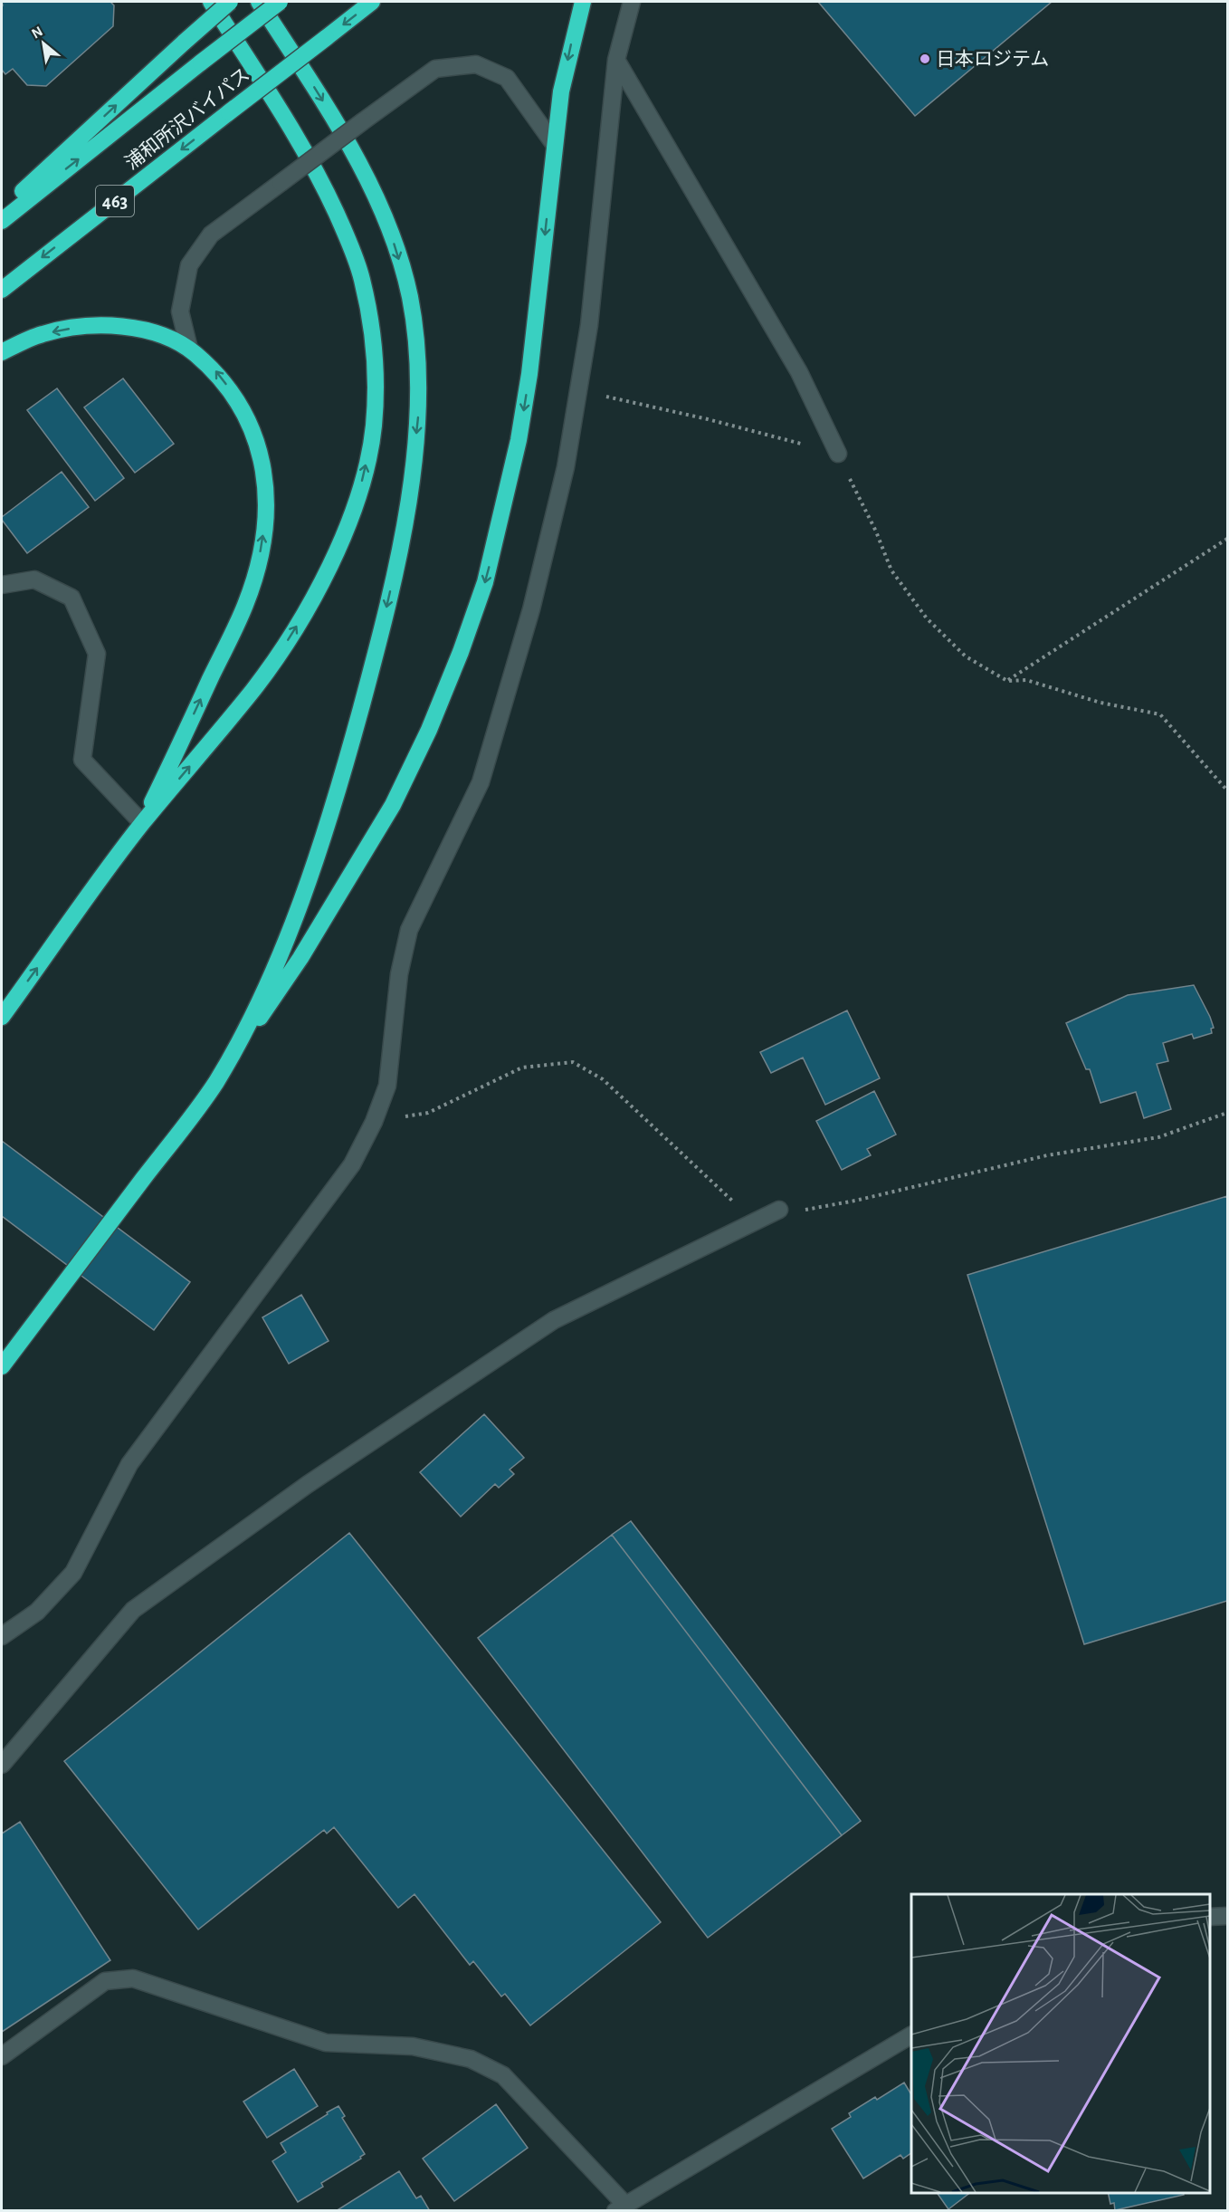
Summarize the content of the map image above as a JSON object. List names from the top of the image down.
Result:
{
  "streets": {
    "highway": ["浦和所沢バイパス", "463"]
  },
  "places": ["日本ロジテム"],
  "north": "top left"
}
